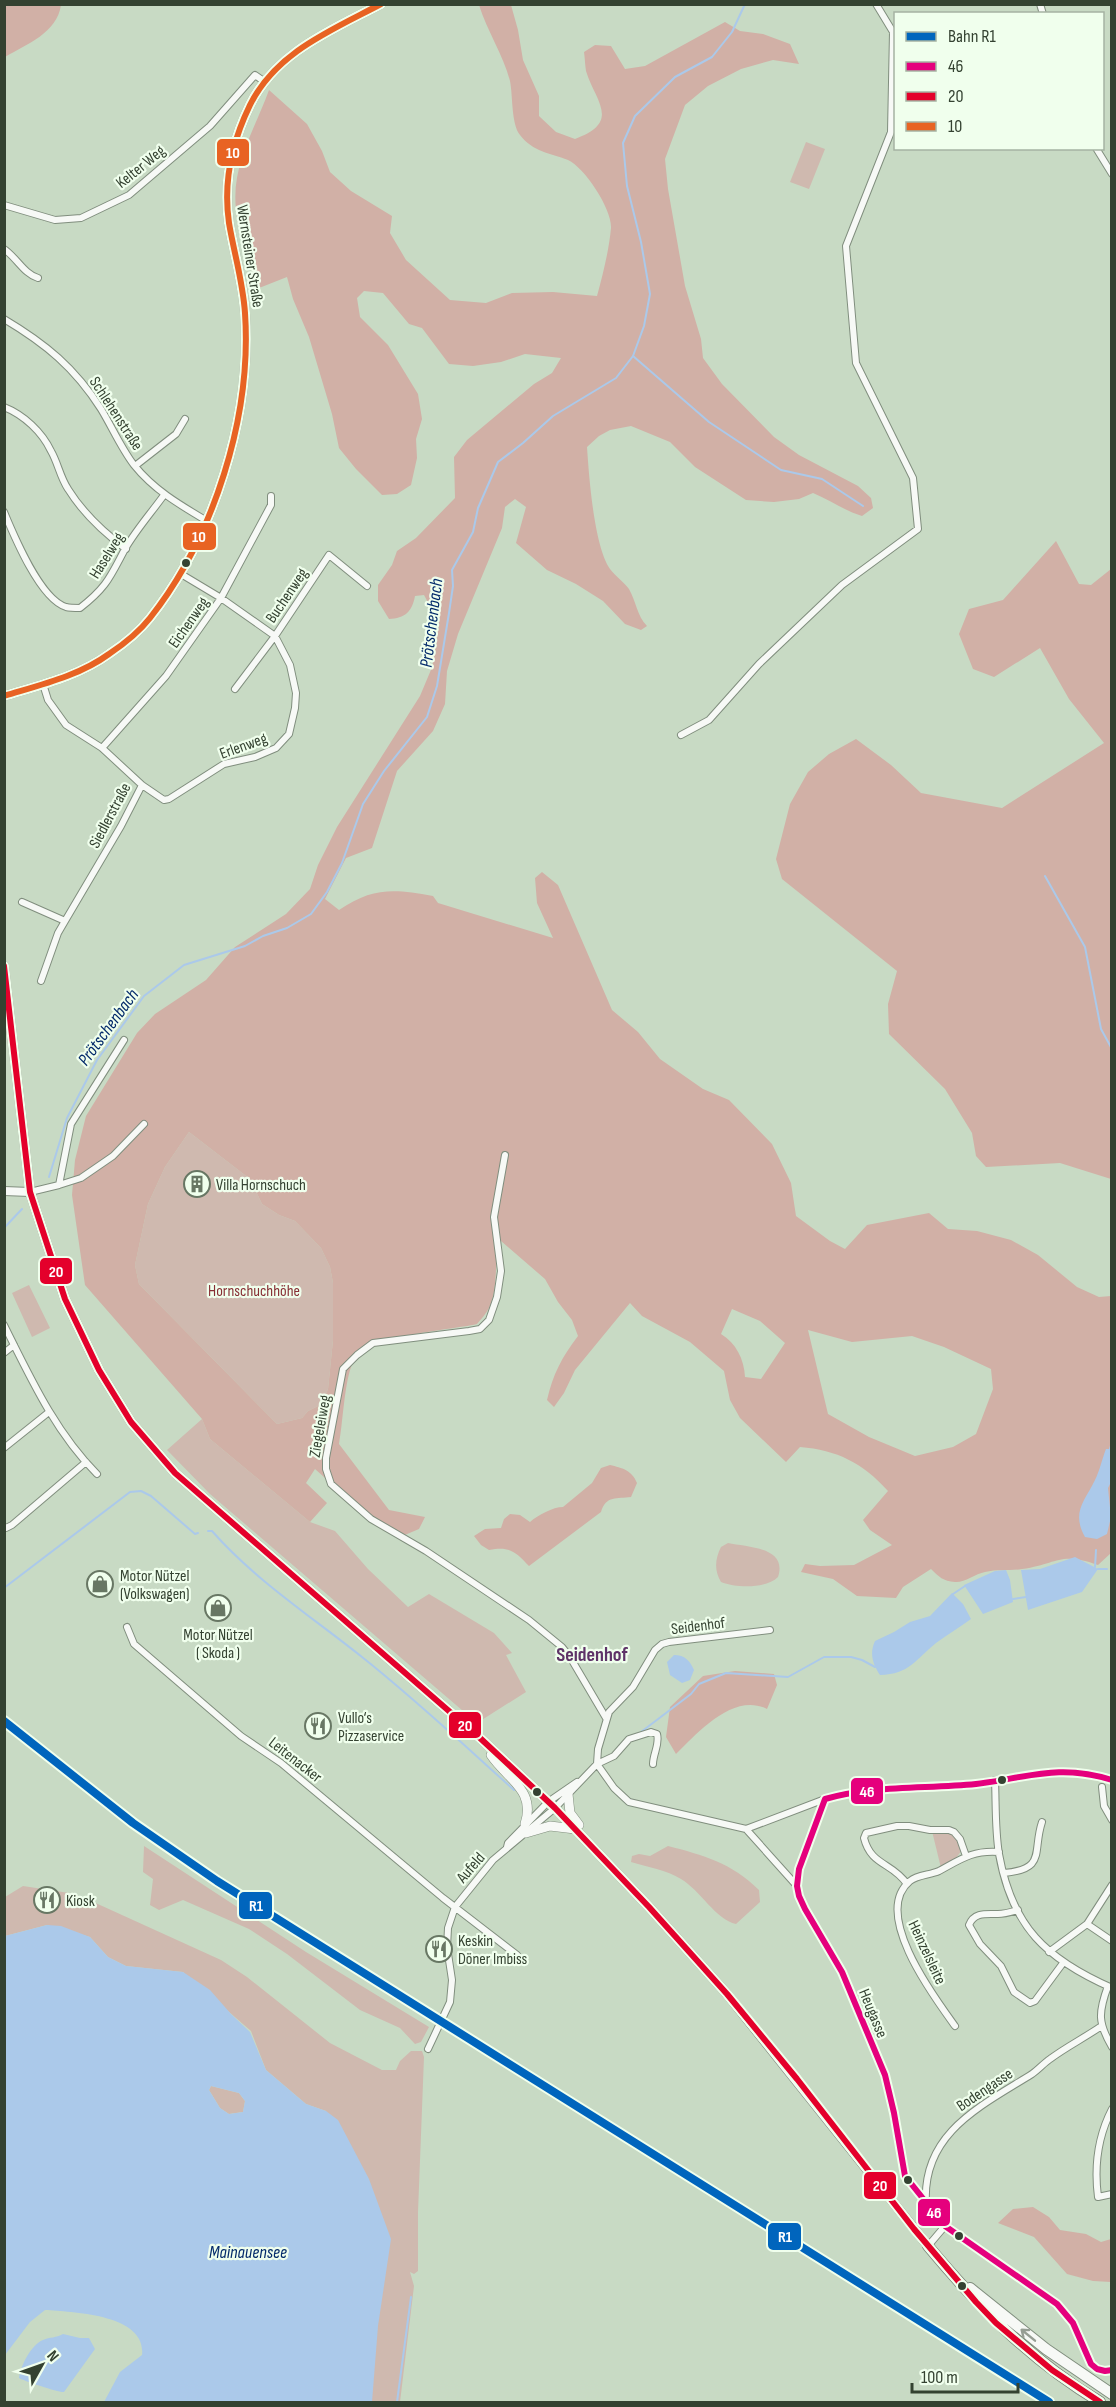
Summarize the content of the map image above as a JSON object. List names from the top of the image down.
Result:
{
  "streets": {
    "street": [
      "Kelter Weg",
      "Wernsteiner Straße",
      "Schlehenstraße",
      "Haselweg",
      "Buchenweg",
      "Eichenweg",
      "Erlenweg",
      "Siedlerstraße",
      "Ziegeleiweg",
      "Seidenhof",
      "Leitenacker",
      "Aufeld",
      "Heinzelsleite",
      "Heugasse",
      "Bodengasse"
    ]
  },
  "crossings": [
    ["Kelter Weg", "Wernsteiner Straße"],
    ["Wernsteiner Straße", "Schlehenstraße"],
    ["Wernsteiner Straße", "Erlenweg"],
    ["Wernsteiner Straße", "Siedlerstraße"],
    ["Schlehenstraße", "Haselweg"],
    ["Buchenweg", "Erlenweg"],
    ["Eichenweg", "Erlenweg"],
    ["Eichenweg", "Siedlerstraße"],
    ["Erlenweg", "Siedlerstraße"],
    ["Ziegeleiweg", "Seidenhof"],
    ["Leitenacker", "Aufeld"],
    ["Heugasse", "Bodengasse"]
  ],
  "districts": ["Seidenhof"],
  "water": ["Prötschenbach", "Mainauensee"],
  "parks": ["Hornschuchhöhe"],
  "places": {
    "building": ["Villa Hornschuch"],
    "shop": ["Motor Nützel (Volkswagen)", "Motor Nützel ( Skoda )"],
    "restaurant": ["Vullo‘s Pizzaservice", "Kiosk", "Keskin Döner Imbiss"]
  },
  "lines": [
    "transit line 10",
    "transit line 20",
    "rail line R1",
    "transit line 46"
  ],
  "legend": [
    "Bahn R1",
    "46",
    "20",
    "10"
  ],
  "scale_bar": "100 m",
  "north": "top right"
}
